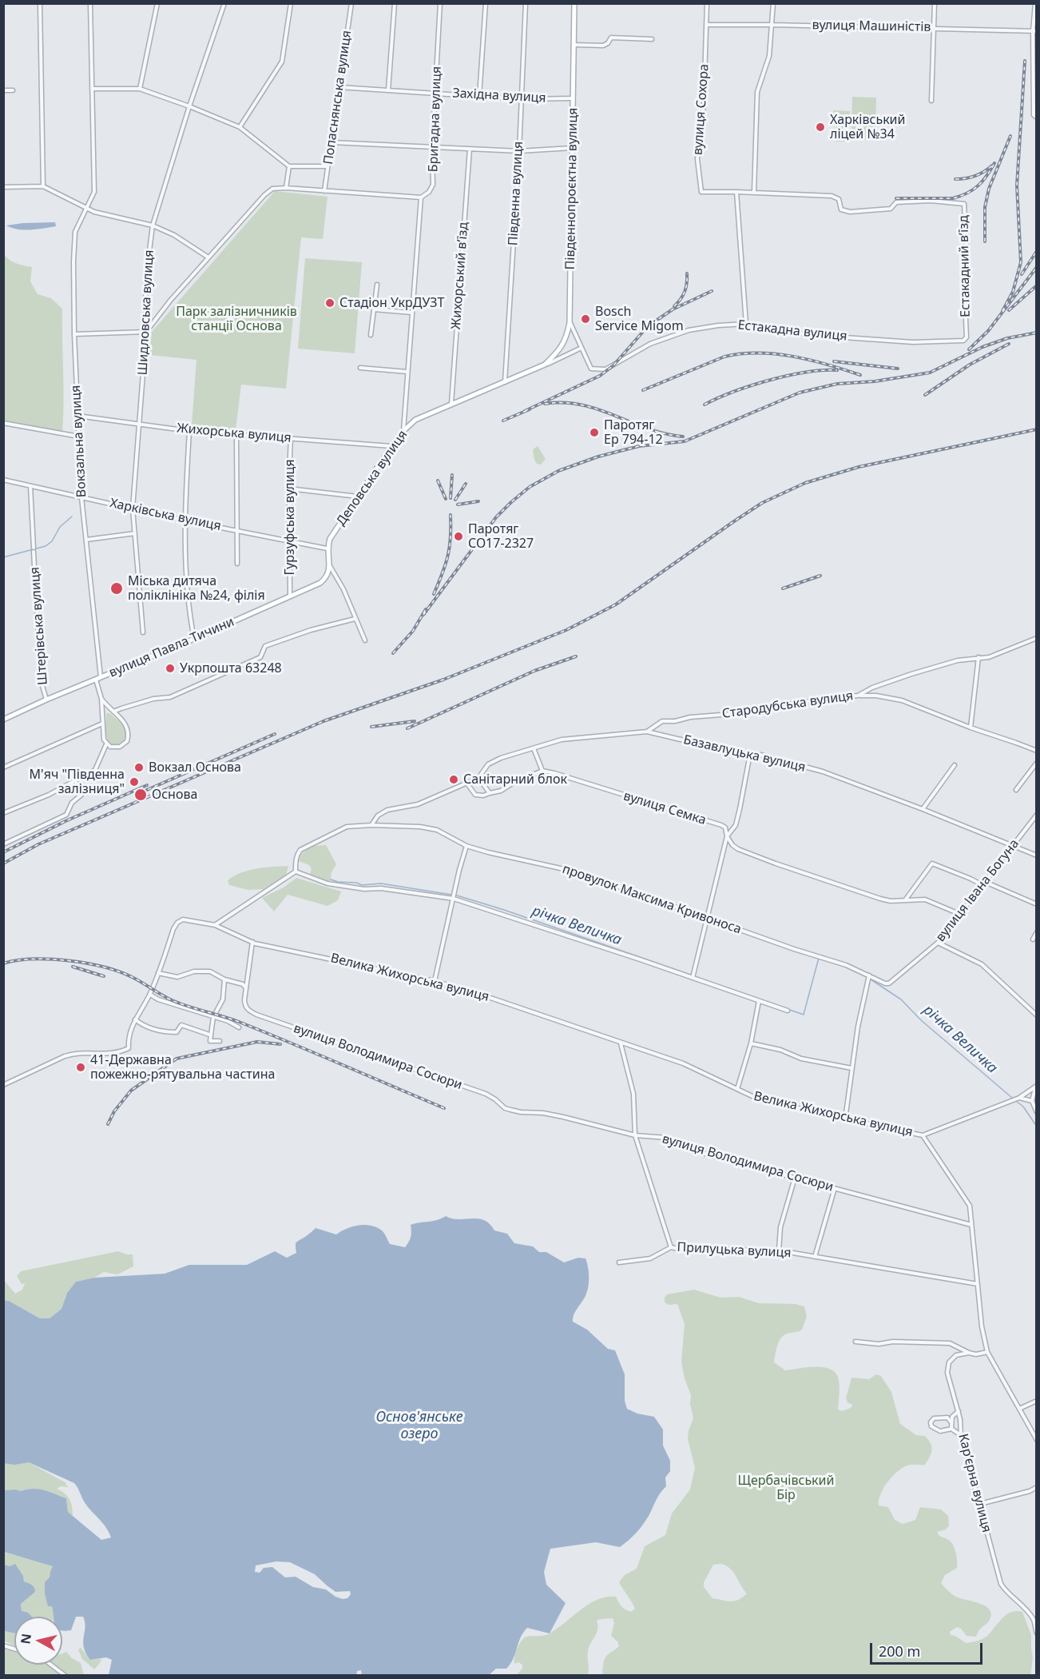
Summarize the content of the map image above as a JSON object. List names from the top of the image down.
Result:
{
  "streets": {
    "main road": ["Південнопроєктна вулиця", "Деповська вулиця", "вулиця Павла Тичини"],
    "street": [
      "вулиця Машиністів",
      "Західна вулиця",
      "Попаснянська вулиця",
      "вулиця Сохора",
      "Бригадна вулиця",
      "Південна вулиця",
      "Естакадний в’їзд",
      "Жихорський в’їзд",
      "Шидловська вулиця",
      "Естакадна вулиця",
      "Жихорська вулиця",
      "Вокзальна вулиця",
      "Харківська вулиця",
      "Гурзуфська вулиця",
      "Штерівська вулиця",
      "Стародубська вулиця",
      "Базавлуцька вулиця",
      "вулиця Семка",
      "вулиця Івана Богуна",
      "провулок Максима Кривоноса",
      "Велика Жихорська вулиця",
      "вулиця Володимира Сосюри",
      "Прилуцька вулиця",
      "Кар’єрна вулиця"
    ]
  },
  "crossings": [
    ["вулиця Машиністів", "вулиця Сохора"],
    ["Західна вулиця", "Попаснянська вулиця"],
    ["Західна вулиця", "Бригадна вулиця"],
    ["Західна вулиця", "Південнопроєктна вулиця"],
    ["Західна вулиця", "Південна вулиця"],
    ["вулиця Сохора", "Естакадний в’їзд"],
    ["Бригадна вулиця", "Деповська вулиця"],
    ["Південнопроєктна вулиця", "Естакадна вулиця"],
    ["Південнопроєктна вулиця", "Деповська вулиця"],
    ["Південна вулиця", "Деповська вулиця"],
    ["Естакадний в’їзд", "Естакадна вулиця"],
    ["Жихорський в’їзд", "Деповська вулиця"],
    ["Шидловська вулиця", "Жихорська вулиця"],
    ["Шидловська вулиця", "Харківська вулиця"],
    ["Жихорська вулиця", "Вокзальна вулиця"],
    ["Жихорська вулиця", "Деповська вулиця"],
    ["Жихорська вулиця", "Гурзуфська вулиця"],
    ["Вокзальна вулиця", "Харківська вулиця"],
    ["Вокзальна вулиця", "вулиця Павла Тичини"],
    ["Деповська вулиця", "Харківська вулиця"],
    ["Харківська вулиця", "Гурзуфська вулиця"],
    ["Харківська вулиця", "Штерівська вулиця"],
    ["Гурзуфська вулиця", "вулиця Павла Тичини"],
    ["Штерівська вулиця", "вулиця Павла Тичини"],
    ["Стародубська вулиця", "Базавлуцька вулиця"],
    ["Базавлуцька вулиця", "вулиця Івана Богуна"],
    ["вулиця Семка", "вулиця Івана Богуна"],
    ["вулиця Івана Богуна", "провулок Максима Кривоноса"],
    ["Велика Жихорська вулиця", "вулиця Володимира Сосюри"],
    ["Велика Жихорська вулиця", "Прилуцька вулиця"],
    ["Велика Жихорська вулиця", "Кар’єрна вулиця"],
    ["вулиця Володимира Сосюри", "Прилуцька вулиця"]
  ],
  "water": ["річка Величка", "Основ'янське озеро"],
  "parks": ["Парк залізничників станції Основа", "Щербачівський Бір"],
  "places": [
    "Харківський ліцей №34",
    "Стадіон УкрДУЗТ",
    "Bosch Service Migom",
    "Паротяг Ер 794-12",
    "Паротяг СО17-2327",
    "Міська дитяча поліклініка №24, філія",
    "Укрпошта 63248",
    "Вокзал Основа",
    "Санітарний блок",
    "М'яч \"Південна залізниця\"",
    "Основа",
    "41-Державна пожежно-рятувальна частина"
  ],
  "scale_bar": "200 m",
  "north": "left"
}
